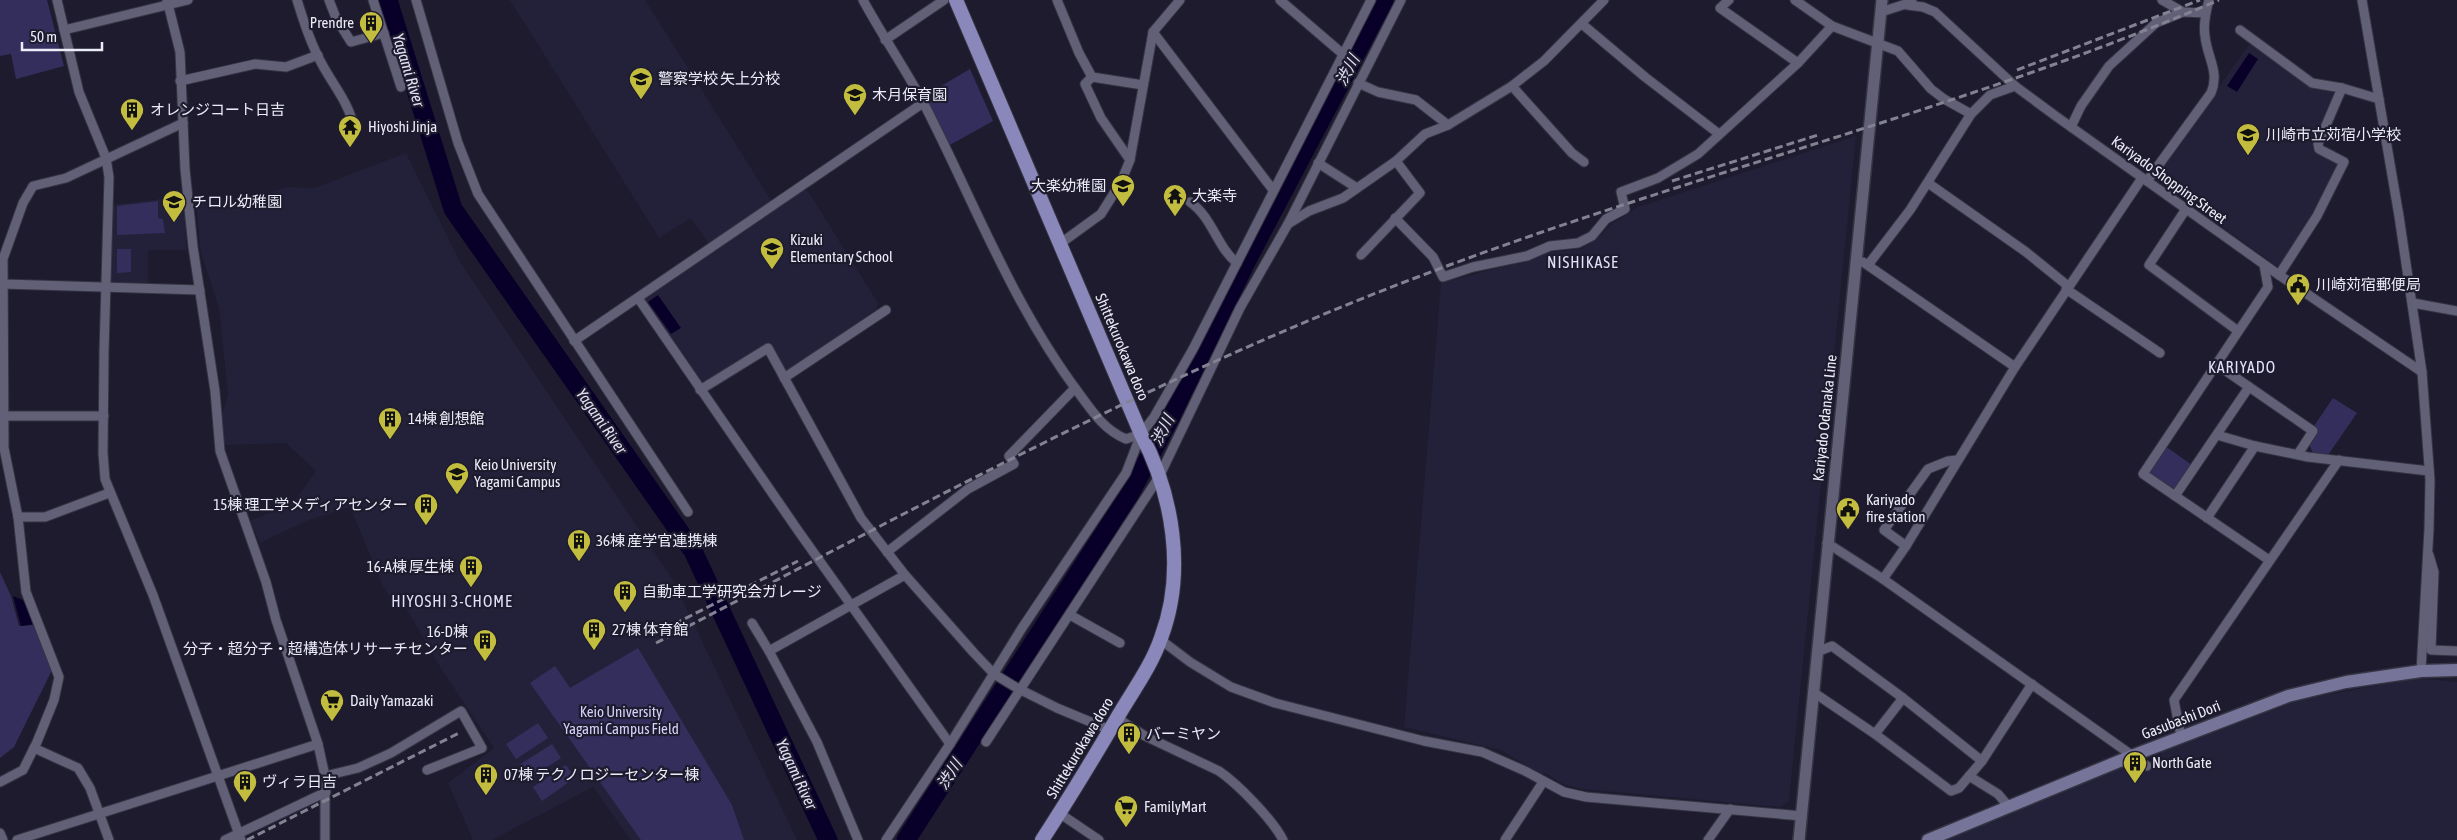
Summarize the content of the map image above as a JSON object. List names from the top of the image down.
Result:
{
  "streets": {
    "main road": ["Shittekurokawa doro", "Gasubashi Dori"],
    "street": ["Kariyado Shopping Street", "Kariyado Odanaka Line"]
  },
  "districts": ["NISHIKASE", "KARIYADO", "HIYOSHI 3-CHOME"],
  "water": ["Yagami River", "渋川"],
  "parks": ["Keio University Yagami Campus Field"],
  "places": {
    "building": [
      "Prendre",
      "オレンジコート日吉",
      "14棟 創想館",
      "15棟 理工学メディアセンター",
      "36棟 産学官連携棟",
      "16-A棟 厚生棟",
      "自動車工学研究会ガレージ",
      "27棟 体育館",
      "16-D棟 分子・超分子・超構造体リサーチセンター",
      "バーミヤン",
      "North Gate",
      "07棟 テクノロジーセンター棟",
      "ヴィラ日吉"
    ],
    "school or university": [
      "警察学校 矢上分校",
      "木月保育園",
      "川崎市立苅宿小学校",
      "大楽幼稚園",
      "チロル幼稚園",
      "Kizuki Elementary School",
      "Keio University Yagami Campus"
    ],
    "temple": ["Hiyoshi Jinja", "大楽寺"],
    "public building": ["川崎苅宿郵便局", "Kariyado fire station"],
    "supermarket": ["Daily Yamazaki", "FamilyMart"]
  },
  "scale_bar": "50 m"
}
